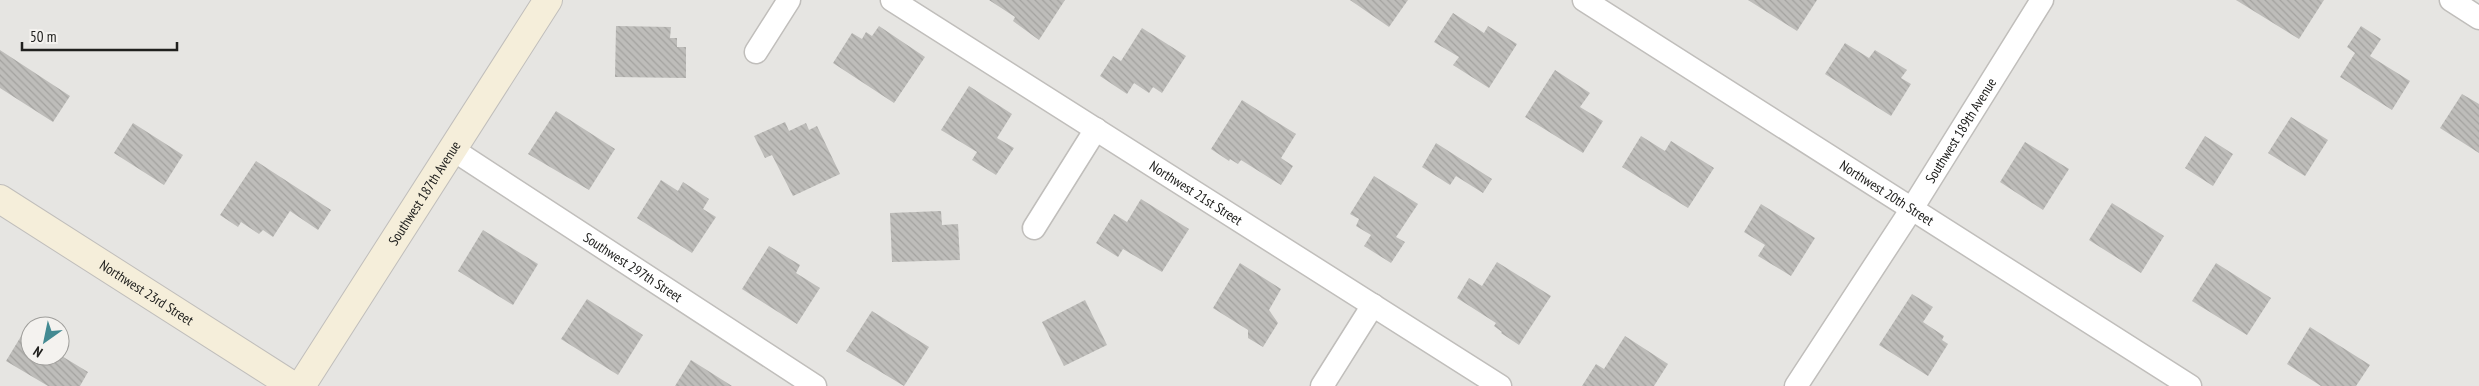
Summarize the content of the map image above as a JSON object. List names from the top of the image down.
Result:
{
  "streets": {
    "street": [
      "Southwest 189th Avenue",
      "Northwest 21st Street",
      "Northwest 20th Street",
      "Southwest 187th Avenue",
      "Southwest 297th Street",
      "Northwest 23rd Street"
    ]
  },
  "crossings": [
    ["Southwest 189th Avenue", "Northwest 20th Street"],
    ["Southwest 187th Avenue", "Southwest 297th Street"]
  ],
  "scale_bar": "50 m",
  "north": "bottom left"
}
